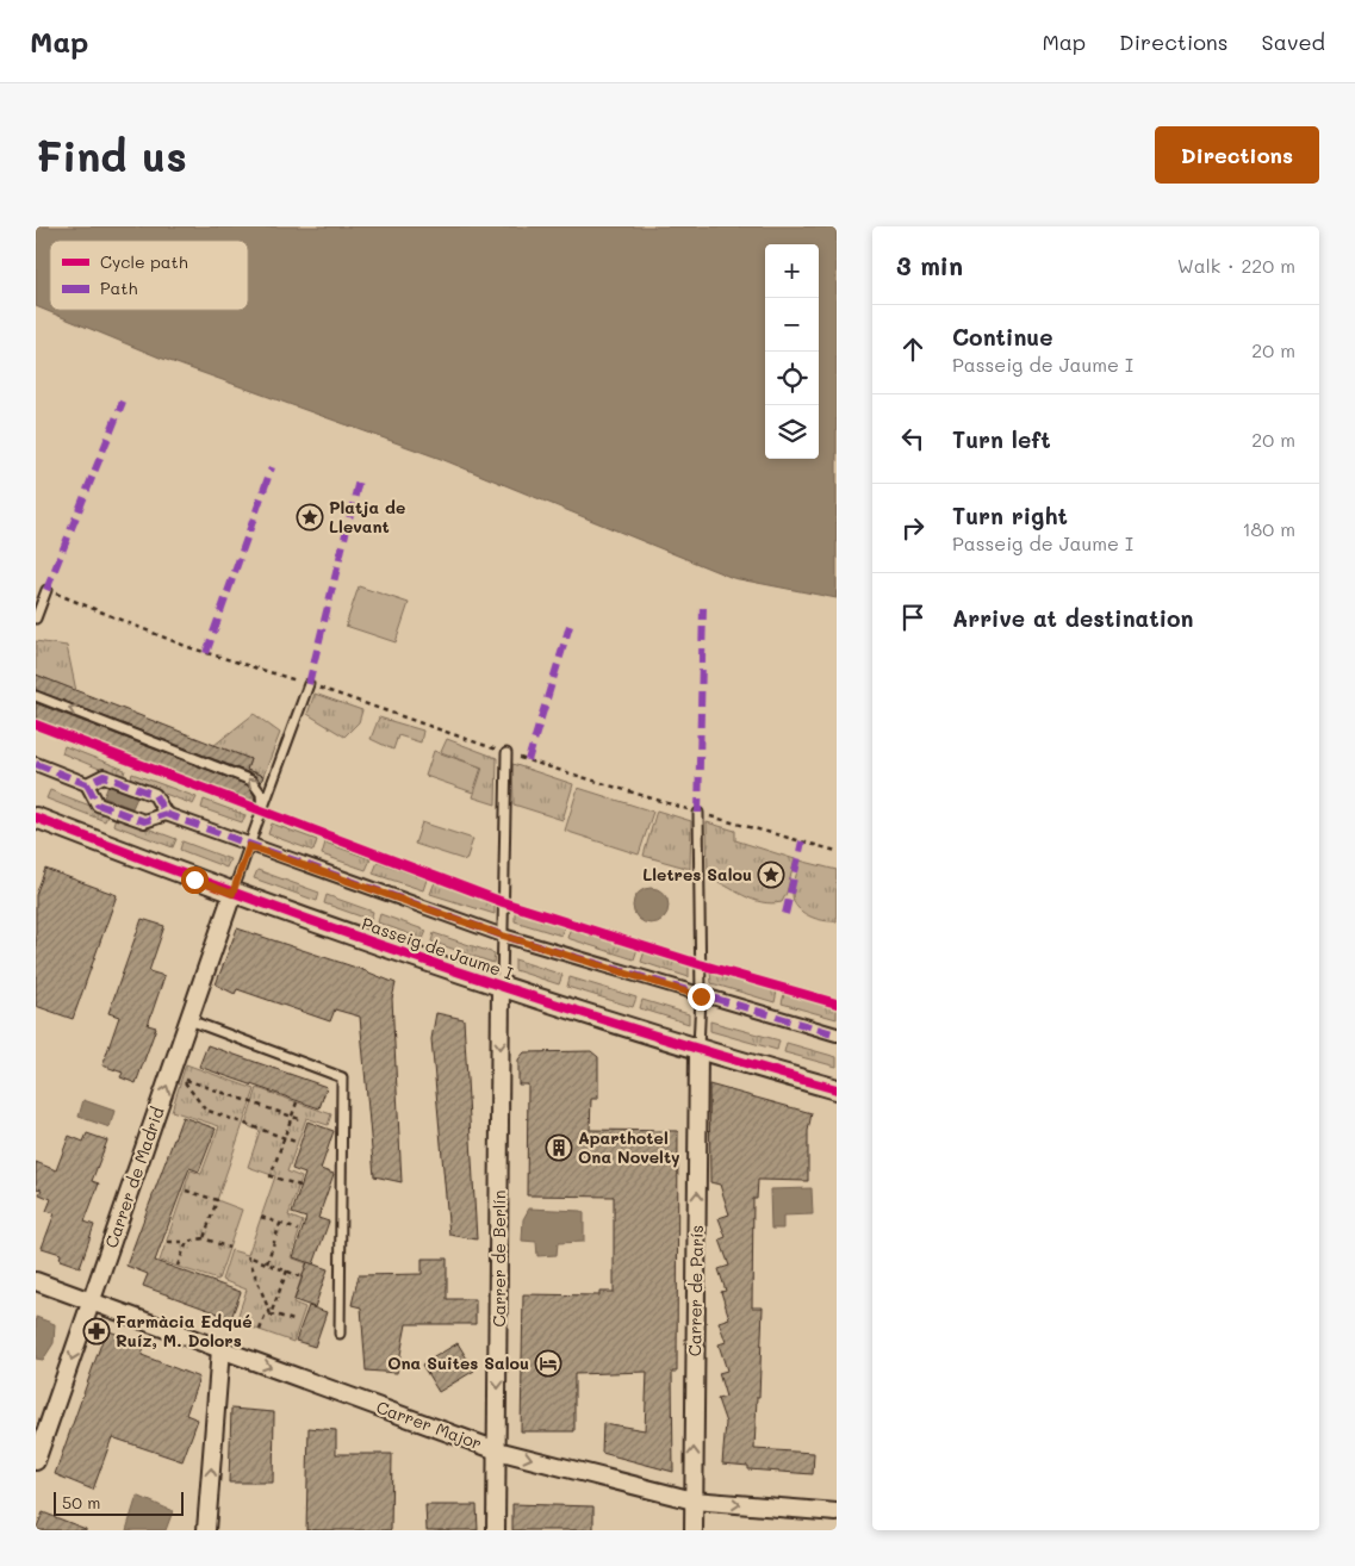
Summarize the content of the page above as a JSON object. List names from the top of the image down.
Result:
{
  "streets": {
    "street": [
      "Passeig de Jaume I",
      "Carrer de Madrid",
      "Carrer de Berlín",
      "Carrer de París",
      "Carrer Major"
    ]
  },
  "crossings": [
    ["Passeig de Jaume I", "Carrer de Madrid"],
    ["Passeig de Jaume I", "Carrer de Berlín"],
    ["Passeig de Jaume I", "Carrer de París"],
    ["Carrer de Madrid", "Carrer Major"],
    ["Carrer de Berlín", "Carrer Major"],
    ["Carrer de París", "Carrer Major"]
  ],
  "one_way": ["Carrer de Berlín", "Carrer de París", "Carrer Major"],
  "places": {
    "place": ["Platja de Llevant", "Lletres Salou"],
    "building": ["Aparthotel Ona Novelty"],
    "pharmacy": ["Farmàcia Edqué Ruíz, M. Dolors"],
    "hotel": ["Ona Suites Salou"]
  },
  "legend": ["Cycle path", "Path"],
  "scale_bar": "50 m",
  "page": {
    "header": "Map",
    "nav": ["Map", "Directions", "Saved"],
    "buttons": "Directions",
    "title": "Find us",
    "heading": ["3 min", "Walk · 220 m"],
    "map_buttons": ["+", "−"],
    "list": [
      ["Continue", "Passeig de Jaume I", "20 m"],
      ["Turn left", "20 m"],
      ["Turn right", "Passeig de Jaume I", "180 m"],
      "Arrive at destination"
    ],
    "scale": "50 m"
  }
}
